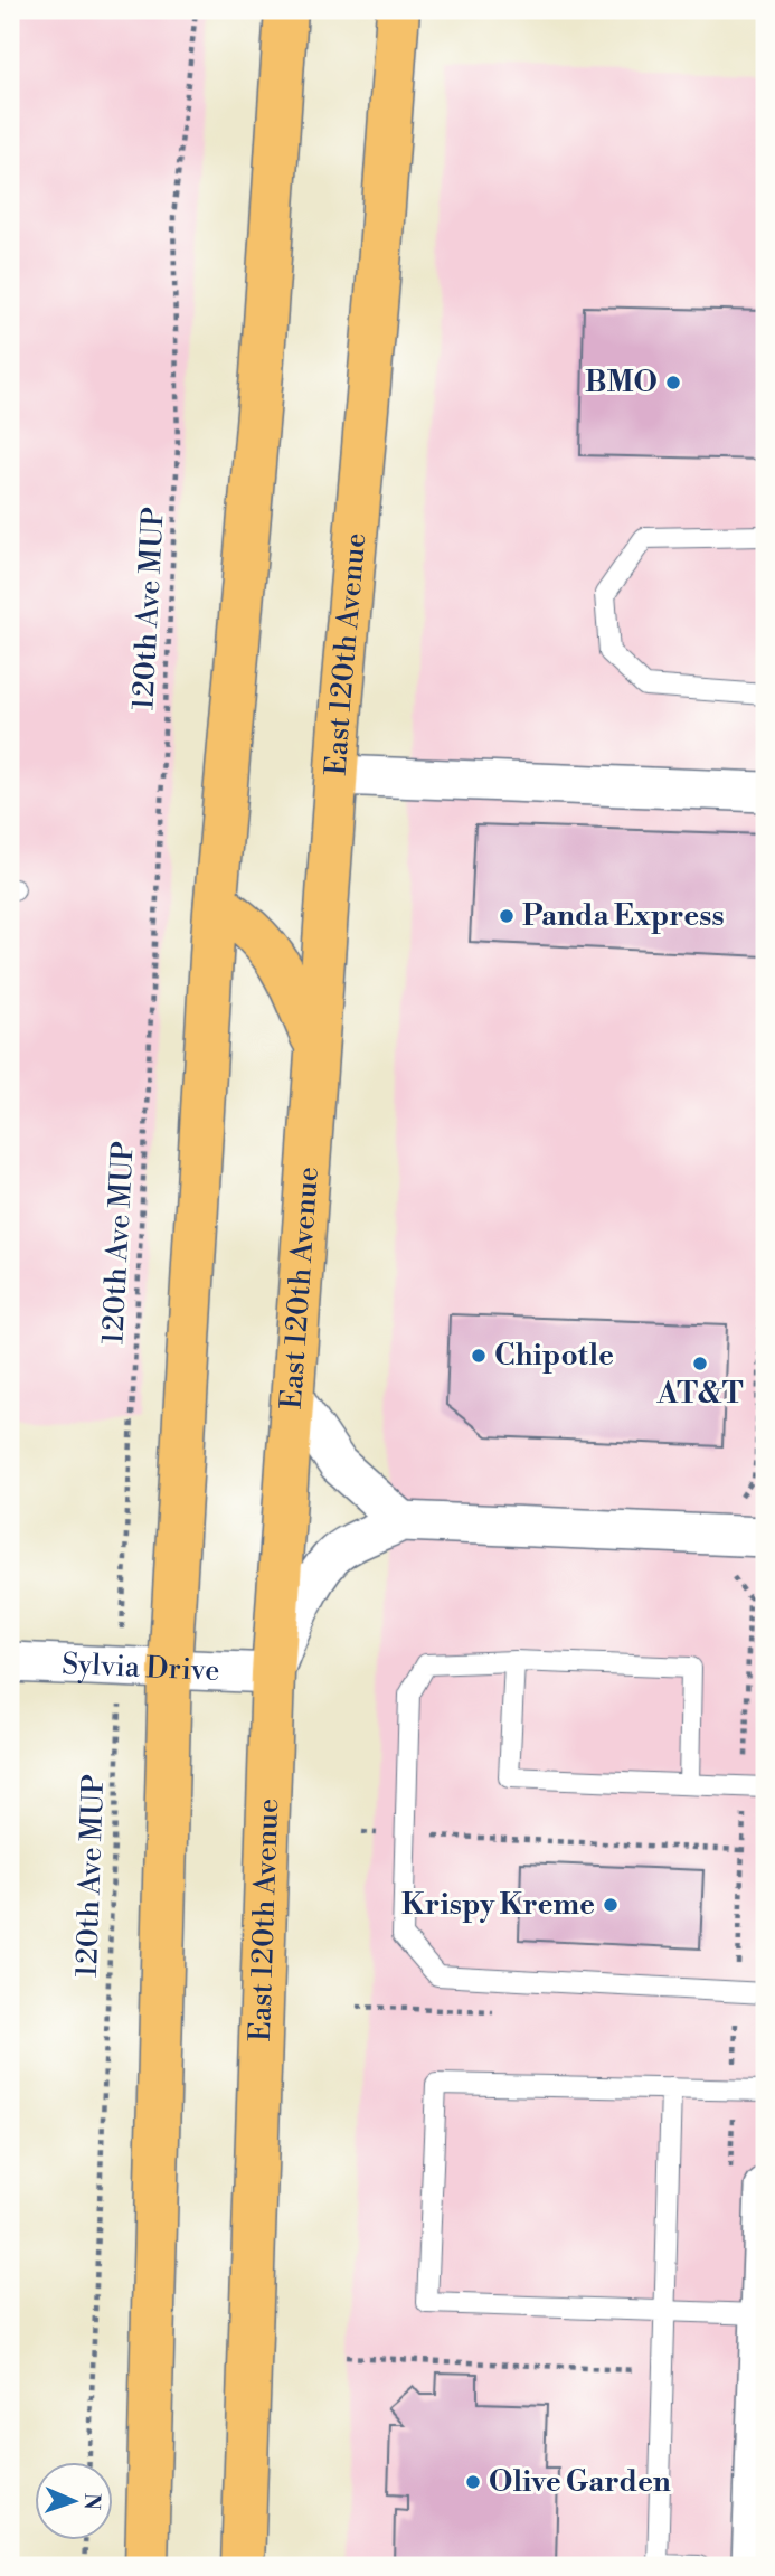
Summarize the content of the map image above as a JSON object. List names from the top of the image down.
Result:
{
  "streets": {
    "main road": ["East 120th Avenue"],
    "street": ["Sylvia Drive"],
    "path": ["120th Ave MUP"]
  },
  "crossings": [
    ["120th Ave MUP", "Sylvia Drive"],
    ["East 120th Avenue", "Sylvia Drive"]
  ],
  "places": [
    "BMO",
    "Panda Express",
    "Chipotle",
    "AT&T",
    "Krispy Kreme",
    "Olive Garden"
  ],
  "north": "right"
}
